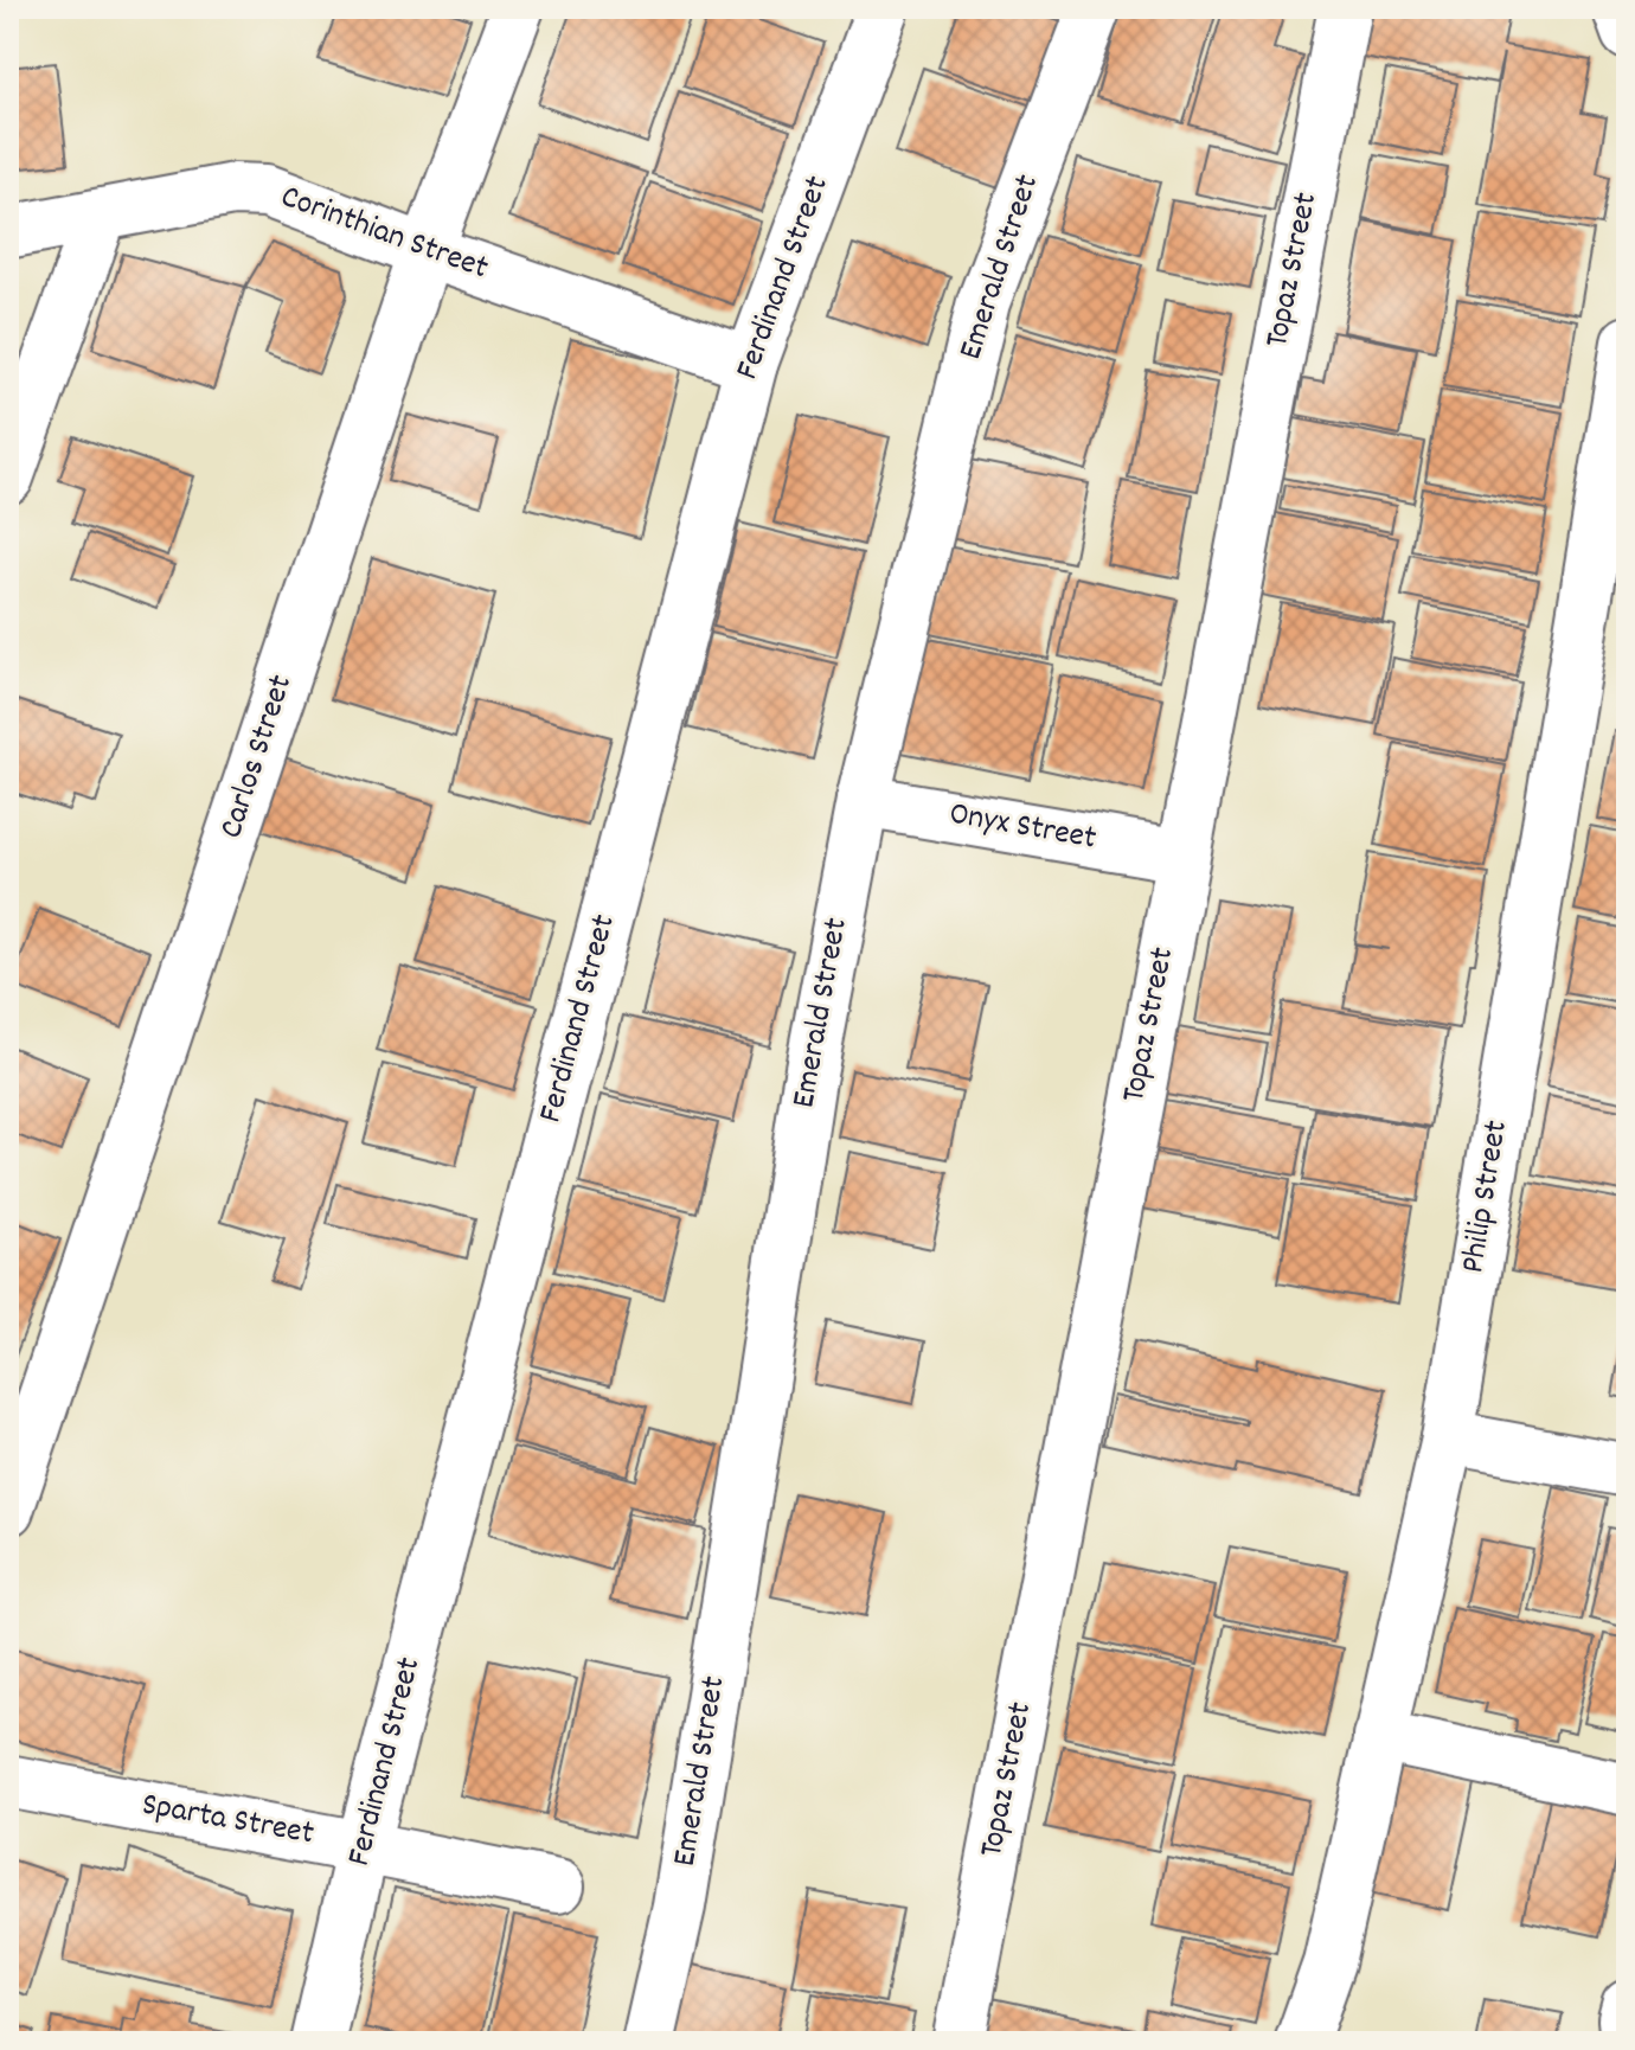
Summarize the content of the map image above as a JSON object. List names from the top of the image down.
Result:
{
  "streets": {
    "street": [
      "Corinthian Street",
      "Emerald Street",
      "Topaz Street",
      "Ferdinand Street",
      "Carlos Street",
      "Onyx Street",
      "Philip Street",
      "Sparta Street"
    ]
  },
  "crossings": [
    ["Corinthian Street", "Ferdinand Street"],
    ["Corinthian Street", "Carlos Street"],
    ["Emerald Street", "Onyx Street"],
    ["Topaz Street", "Onyx Street"],
    ["Ferdinand Street", "Sparta Street"]
  ]
}
